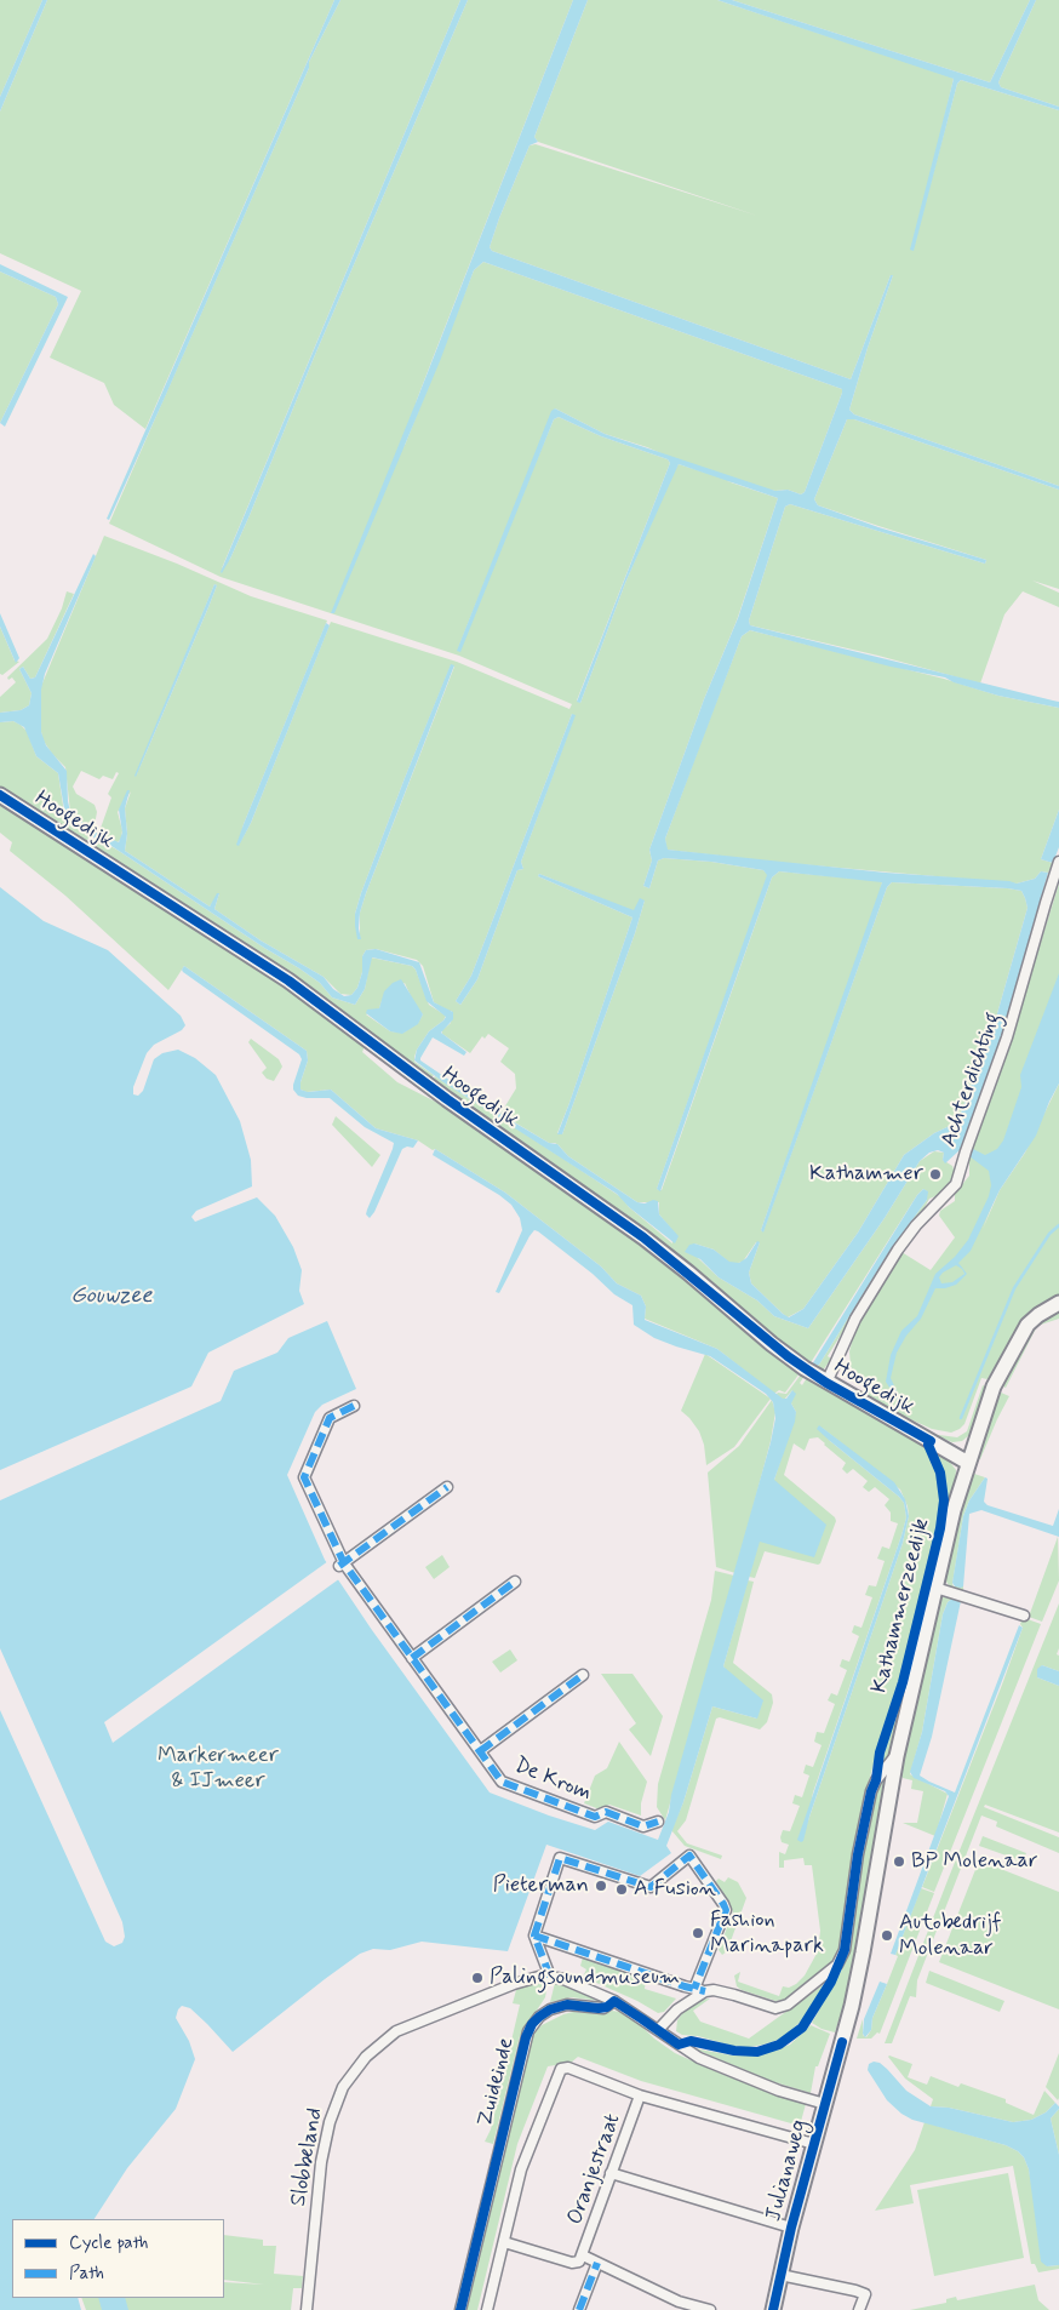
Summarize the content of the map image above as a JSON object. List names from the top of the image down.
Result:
{
  "streets": {
    "street": [
      "Hoogedijk",
      "Achterdichting",
      "Kathammerzeedijk",
      "De Krom",
      "Zuideinde",
      "Slobbeland",
      "Oranjestraat",
      "Julianaweg"
    ]
  },
  "crossings": [
    ["Hoogedijk", "Achterdichting"],
    ["Hoogedijk", "Kathammerzeedijk"],
    ["Kathammerzeedijk", "Julianaweg"],
    ["Zuideinde", "Slobbeland"]
  ],
  "water": ["Gouwzee"],
  "parks": ["Markermeer & IJmeer"],
  "places": [
    "Kathammer",
    "BP Molenaar",
    "Pieterman",
    "A Fusion",
    "Fashion Marinapark",
    "Autobedrijf Molenaar",
    "Palingsoundmuseum"
  ],
  "legend": ["Cycle path", "Path"]
}
